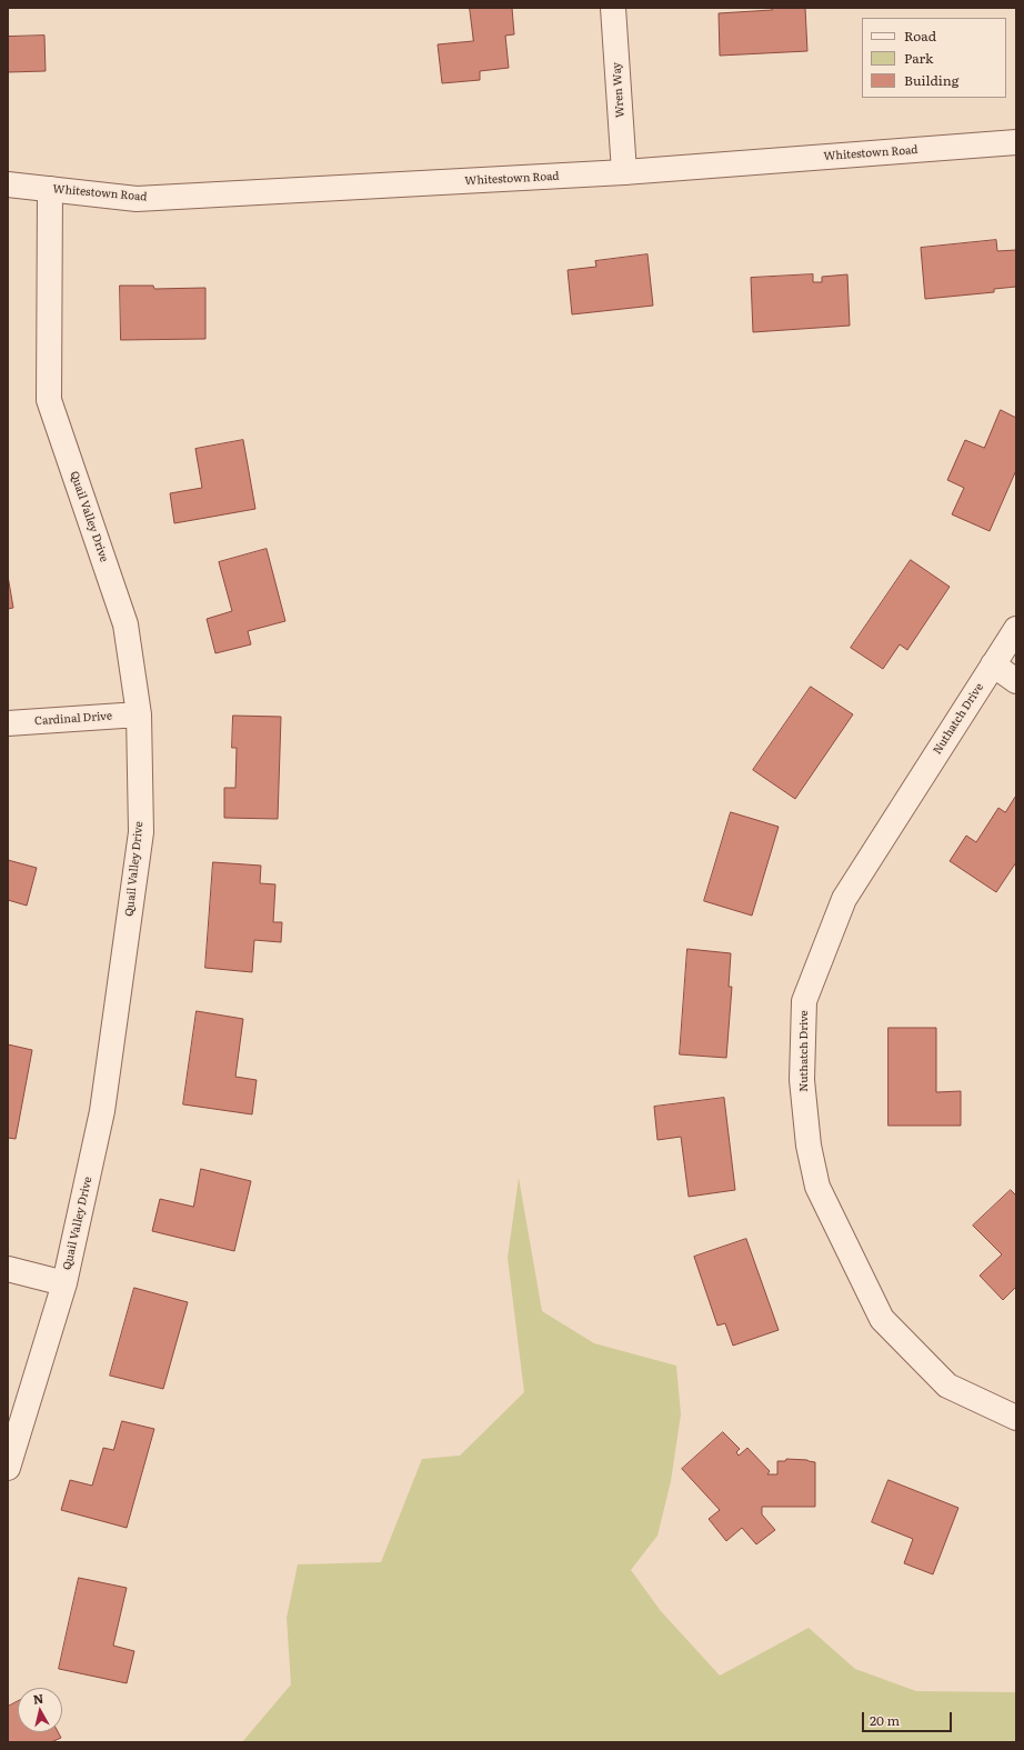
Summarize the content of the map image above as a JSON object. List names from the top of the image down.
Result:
{
  "streets": {
    "street": [
      "Wren Way",
      "Whitestown Road",
      "Quail Valley Drive",
      "Cardinal Drive",
      "Nuthatch Drive"
    ]
  },
  "crossings": [
    ["Wren Way", "Whitestown Road"],
    ["Whitestown Road", "Quail Valley Drive"],
    ["Quail Valley Drive", "Cardinal Drive"]
  ],
  "legend": ["Road", "Park", "Building"],
  "scale_bar": "20 m",
  "north": "top"
}
